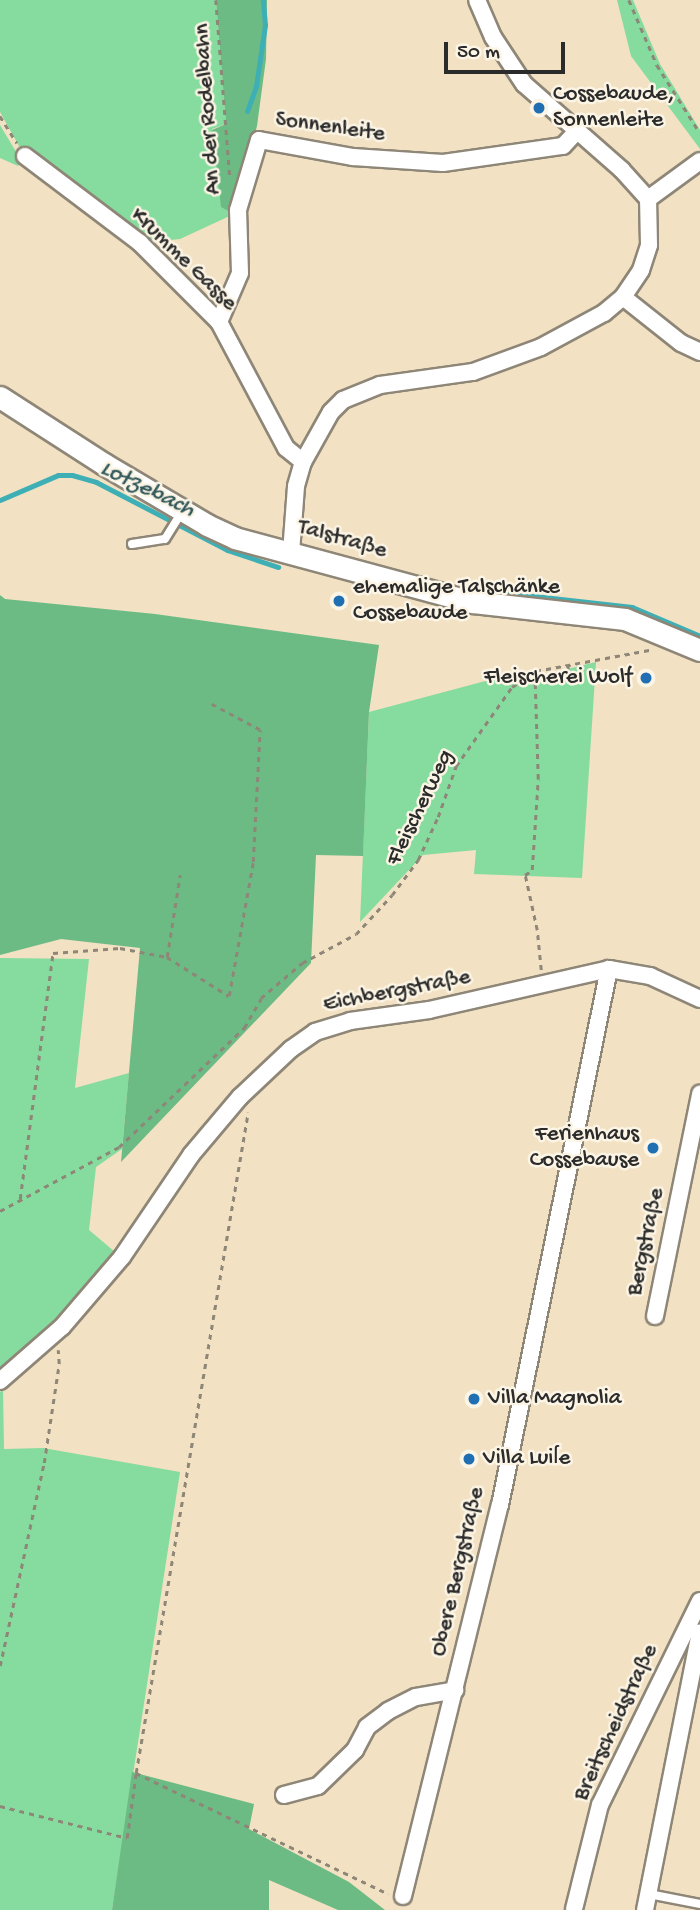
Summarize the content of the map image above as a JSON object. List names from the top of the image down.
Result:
{
  "streets": {
    "street": [
      "Sonnenleite",
      "Krumme Gasse",
      "Talstraße",
      "Eichbergstraße",
      "Bergstraße",
      "Obere Bergstraße",
      "Breitscheidstraße"
    ],
    "path": ["An der Rodelbahn", "Fleischerweg"]
  },
  "crossings": [
    ["Sonnenleite", "Krumme Gasse"],
    ["Eichbergstraße", "Obere Bergstraße"]
  ],
  "water": ["Lotzebach"],
  "places": [
    "Cossebaude, Sonnenleite",
    "ehemalige Talschänke Cossebaude",
    "Fleischerei Wolf",
    "Ferienhaus Cossebause",
    "Villa Magnolia",
    "Villa Luiſe"
  ],
  "scale_bar": "50 m"
}
